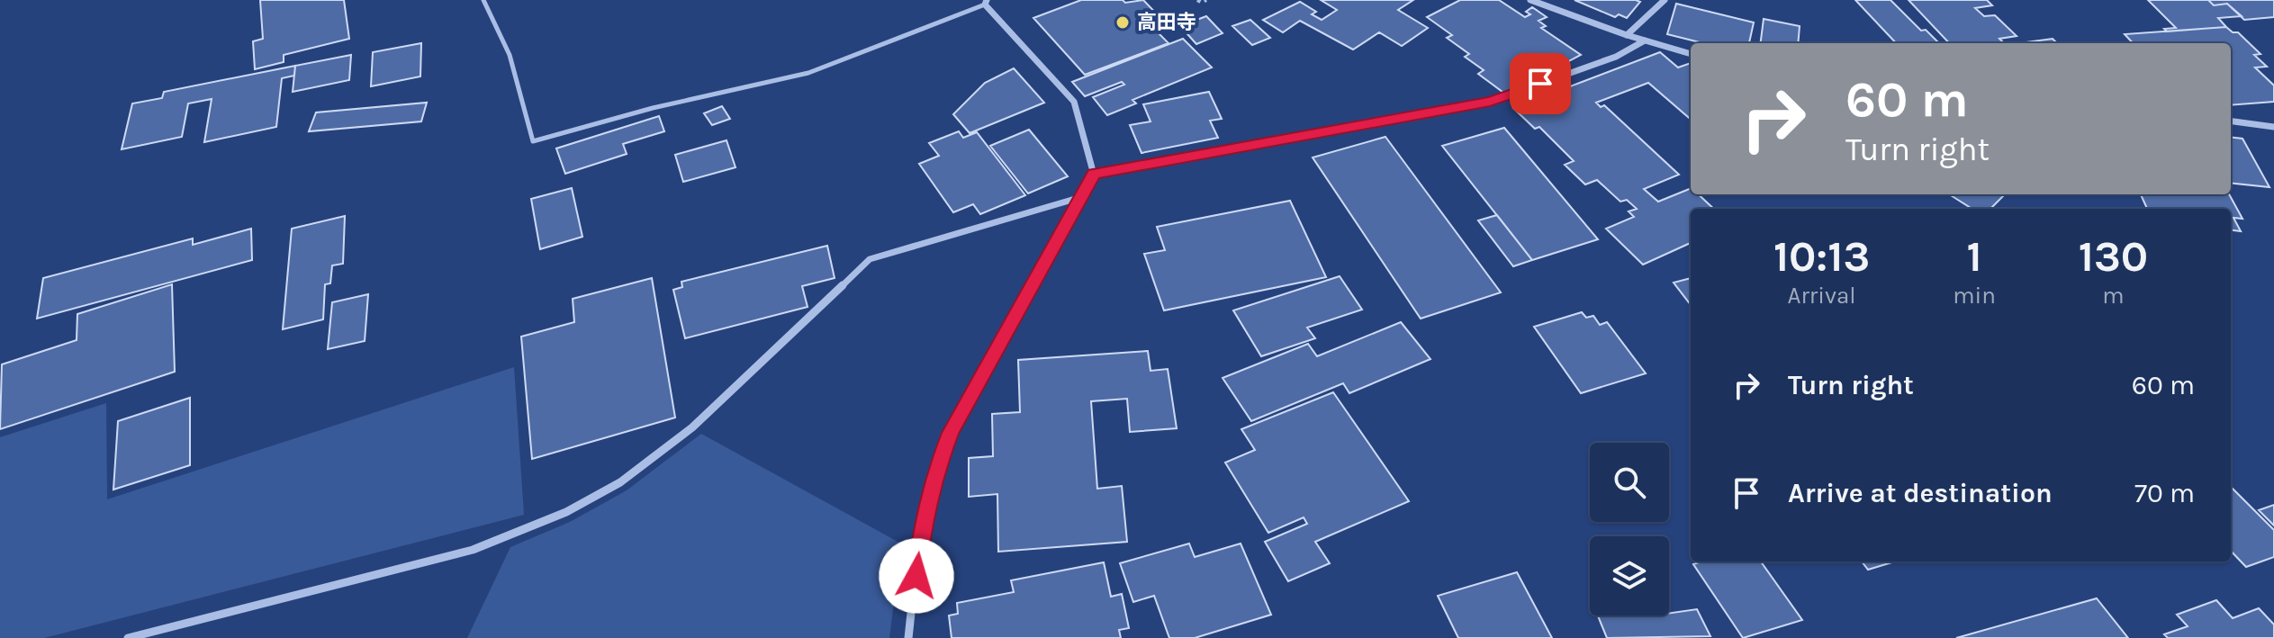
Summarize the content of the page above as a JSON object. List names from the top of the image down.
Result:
{
  "places": ["高田寺"],
  "page": {
    "turn": ["60 m", "Turn right"],
    "eta": [
      "10:13",
      "Arrival",
      "1",
      "min",
      "130",
      "m"
    ],
    "list": [
      {
        "name": "Turn right",
        "value": "60 m"
      },
      {
        "name": "Arrive at destination",
        "value": "70 m"
      }
    ]
  }
}
